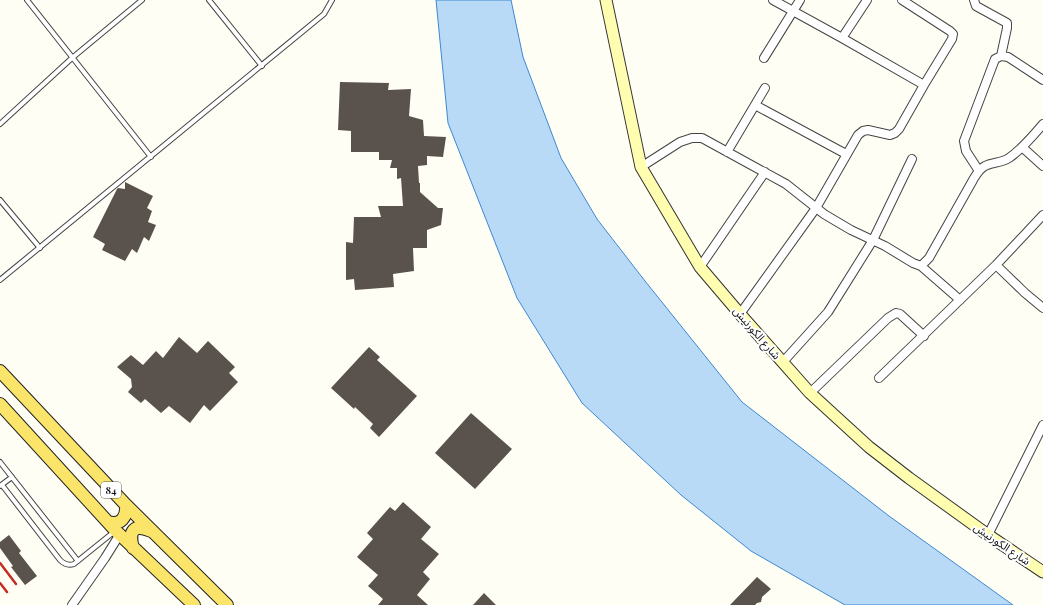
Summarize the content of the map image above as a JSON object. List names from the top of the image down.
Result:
{
  "streets": {
    "main road": ["84"],
    "street": ["شارع الكورنيش"]
  }
}
